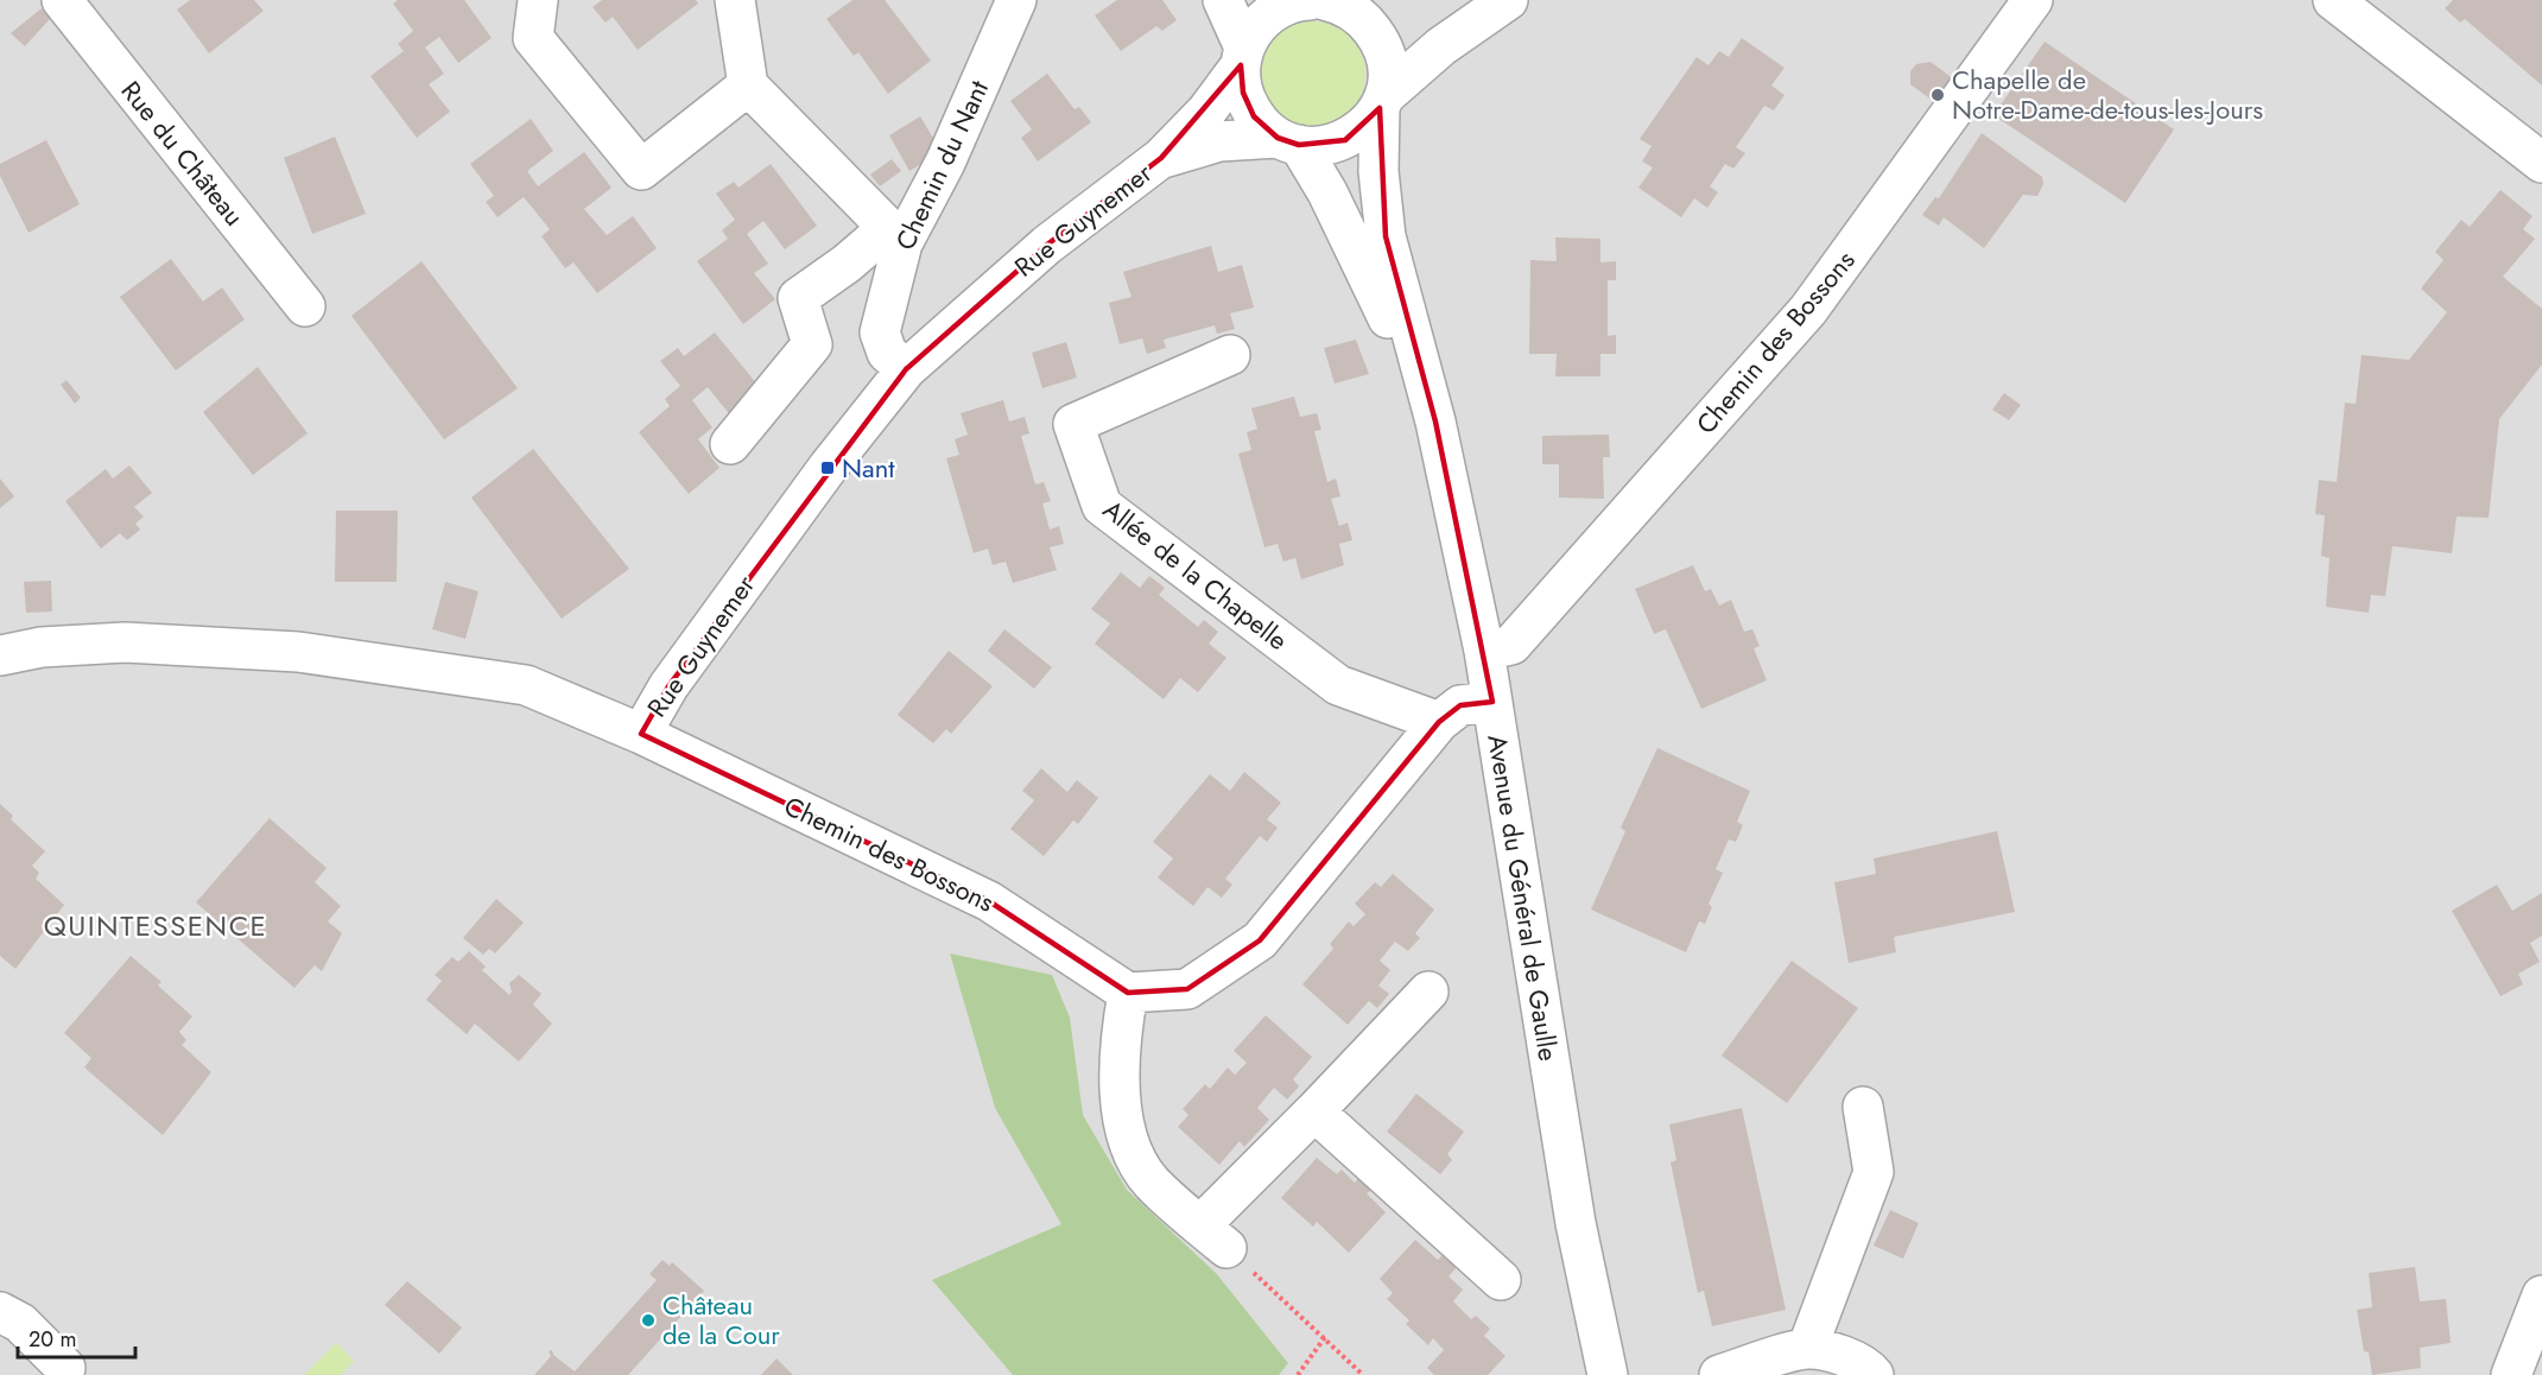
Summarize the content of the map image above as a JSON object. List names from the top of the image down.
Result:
{
  "streets": {
    "street": [
      "Rue du Château",
      "Chemin du Nant",
      "Rue Guynemer",
      "Chemin des Bossons",
      "Allée de la Chapelle",
      "Avenue du Général de Gaulle"
    ]
  },
  "crossings": [
    ["Chemin du Nant", "Rue Guynemer"],
    ["Rue Guynemer", "Chemin des Bossons"],
    ["Rue Guynemer", "Avenue du Général de Gaulle"],
    ["Chemin des Bossons", "Avenue du Général de Gaulle"]
  ],
  "districts": ["QUINTESSENCE"],
  "places": {
    "other": ["Chapelle de Notre-Dame-de-tous-les-Jours", "Château de la Cour"],
    "transit": ["Nant"]
  },
  "scale_bar": "20 m"
}
